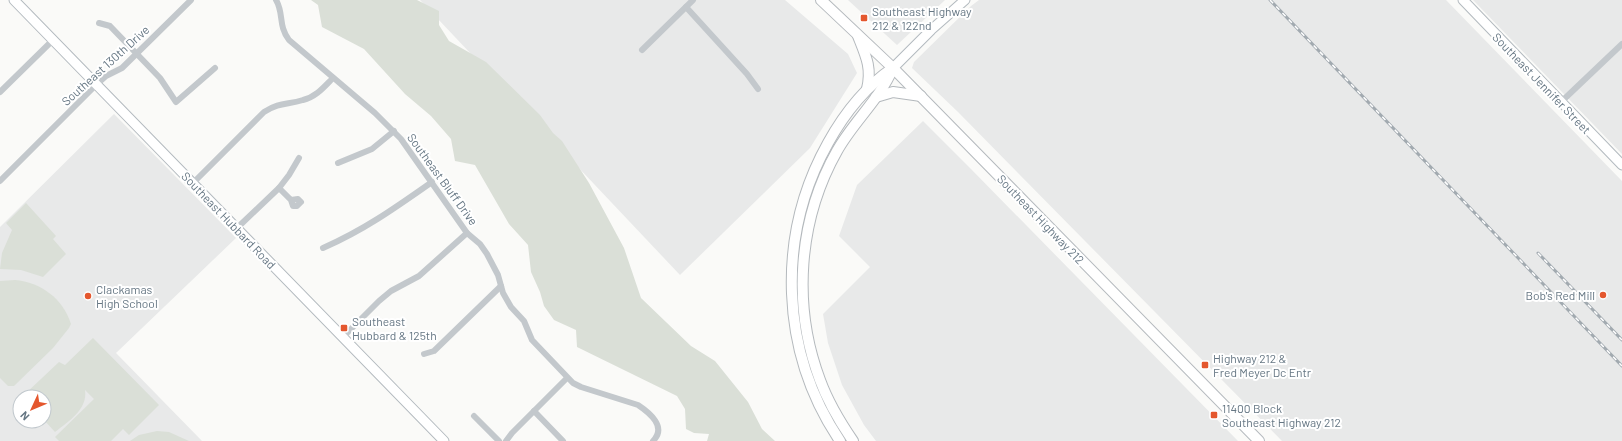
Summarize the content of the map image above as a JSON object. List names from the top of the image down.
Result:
{
  "streets": {
    "main road": ["Southeast Jennifer Street", "Southeast Highway 212", "Southeast Hubbard Road"],
    "street": ["Southeast 130th Drive", "Southeast Bluff Drive"]
  },
  "crossings": [
    ["Southeast 130th Drive", "Southeast Hubbard Road"]
  ],
  "places": {
    "transit": [
      "Southeast Highway 212 & 122nd",
      "Southeast Hubbard & 125th",
      "Highway 212 & Fred Meyer Dc Entr",
      "11400 Block Southeast Highway 212"
    ],
    "other": ["Bob's Red Mill", "Clackamas High School"]
  },
  "north": "bottom left"
}
